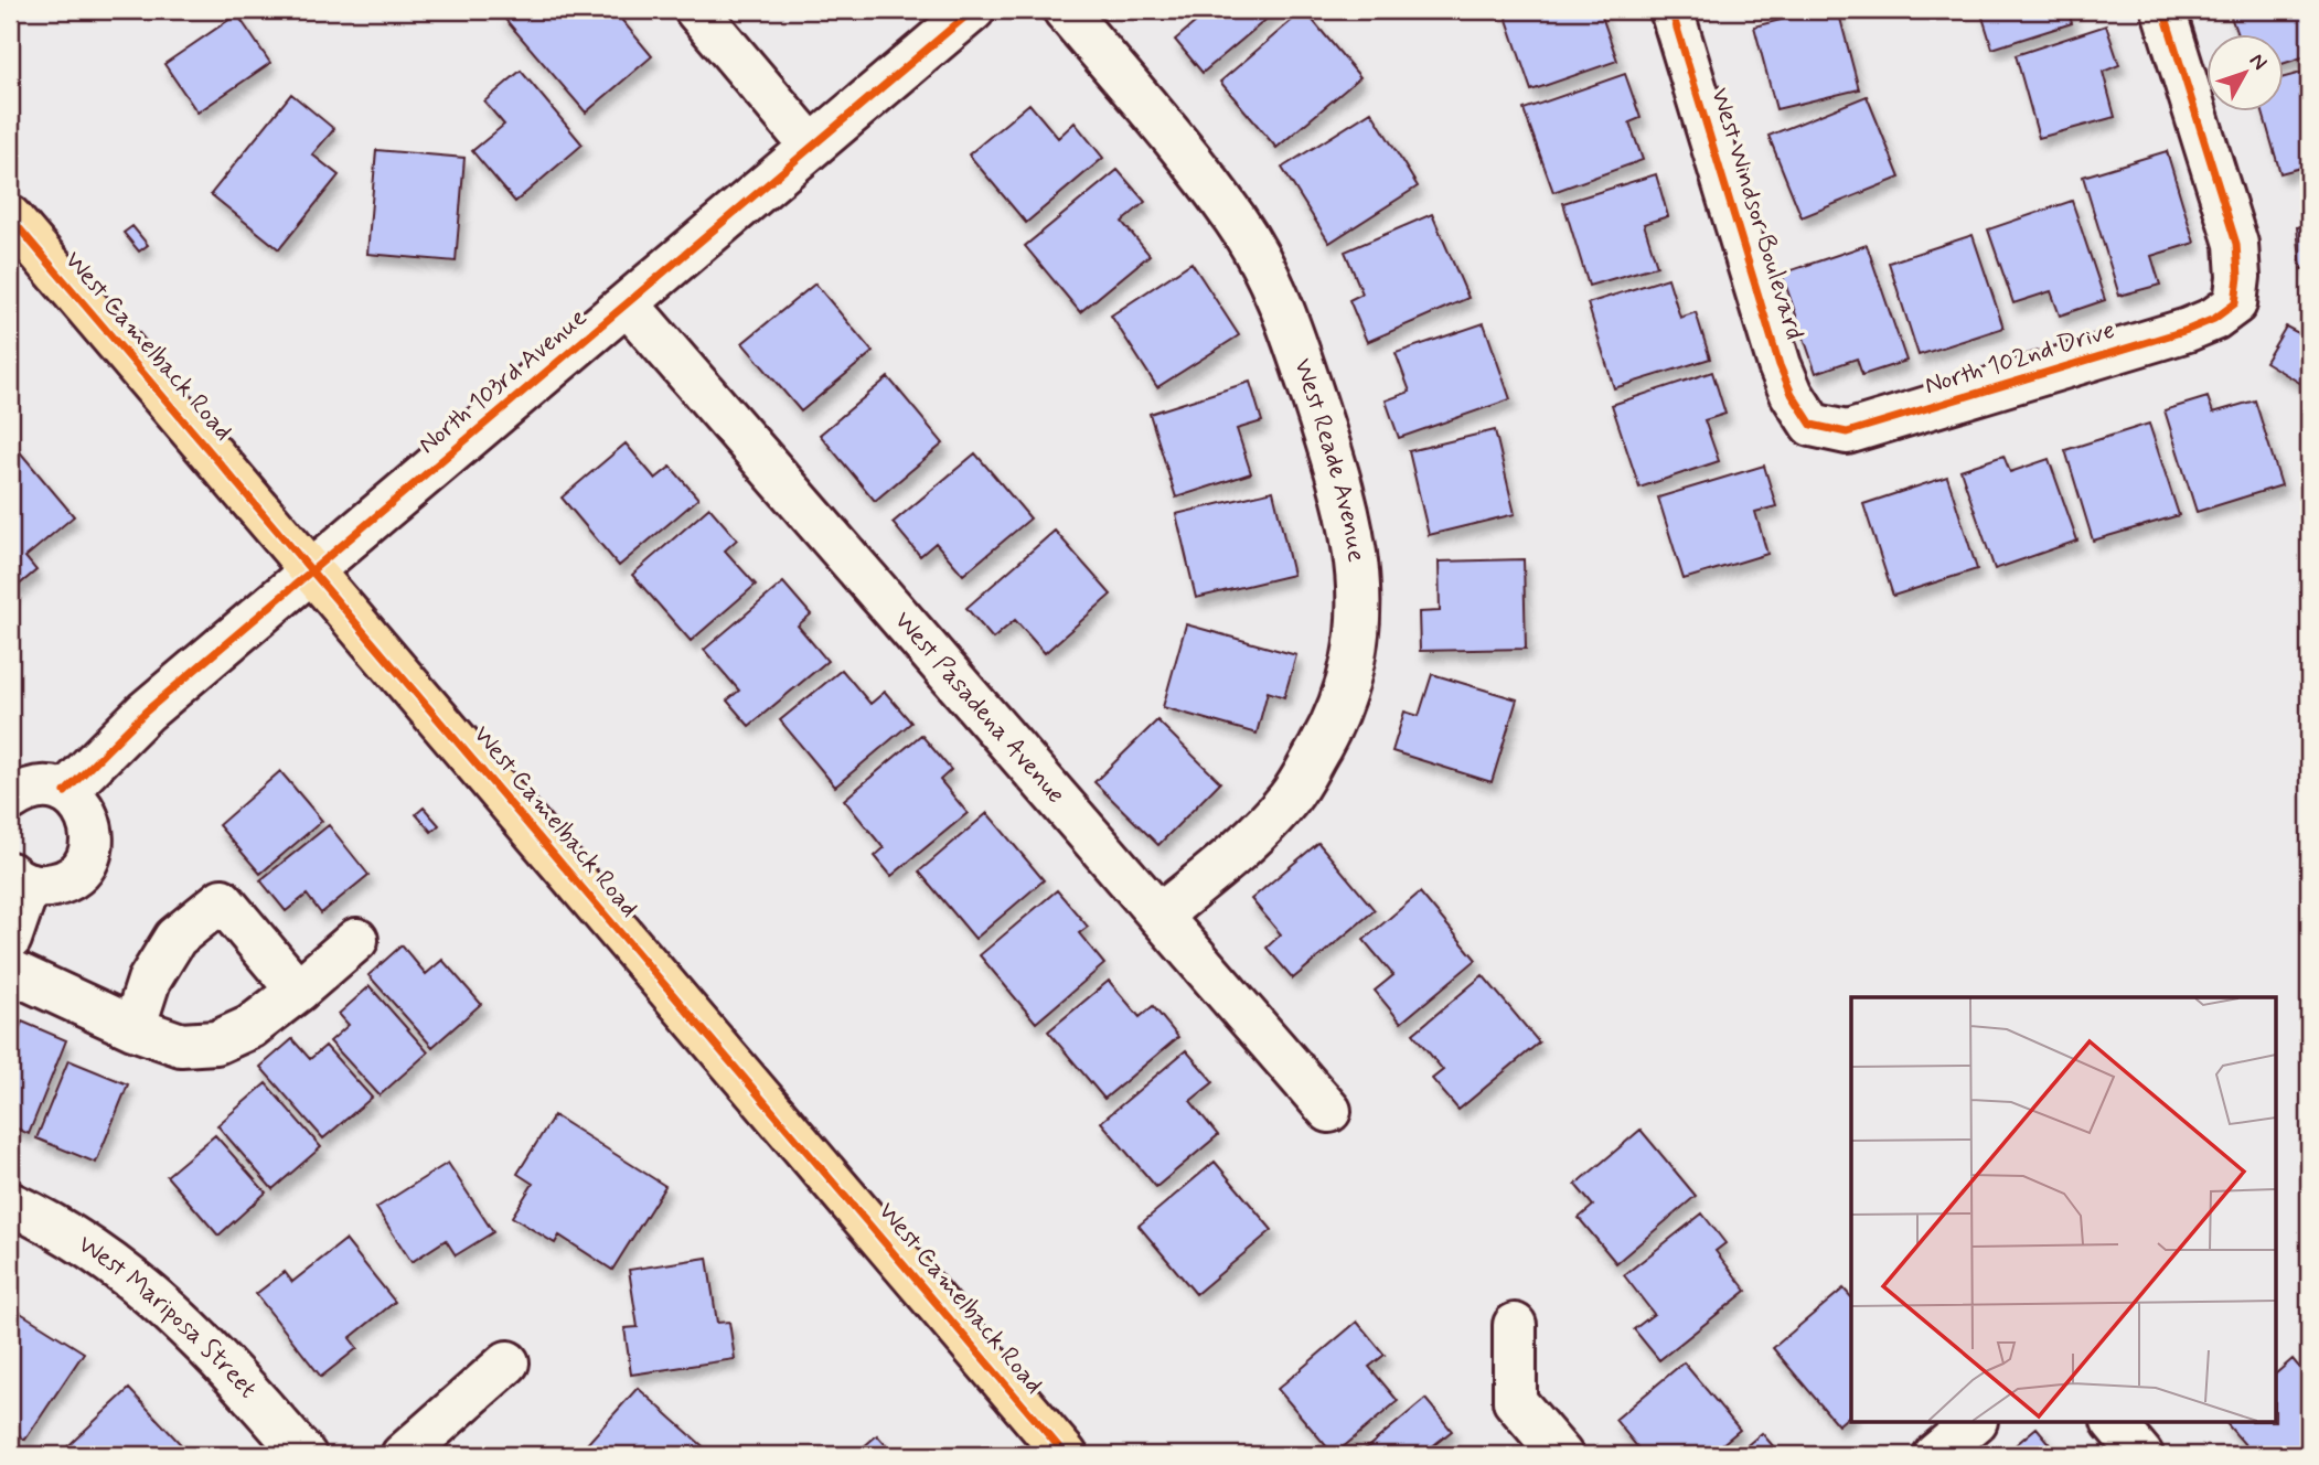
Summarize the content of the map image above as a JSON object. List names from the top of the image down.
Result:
{
  "streets": {
    "main road": ["West Camelback Road"],
    "street": [
      "West Windsor Boulevard",
      "North 102nd Drive",
      "North 103rd Avenue",
      "West Reade Avenue",
      "West Pasadena Avenue",
      "West Mariposa Street"
    ]
  },
  "crossings": [
    ["West Windsor Boulevard", "North 102nd Drive"],
    ["West Camelback Road", "North 103rd Avenue"],
    ["North 103rd Avenue", "West Pasadena Avenue"],
    ["West Reade Avenue", "West Pasadena Avenue"]
  ],
  "north": "top right"
}
